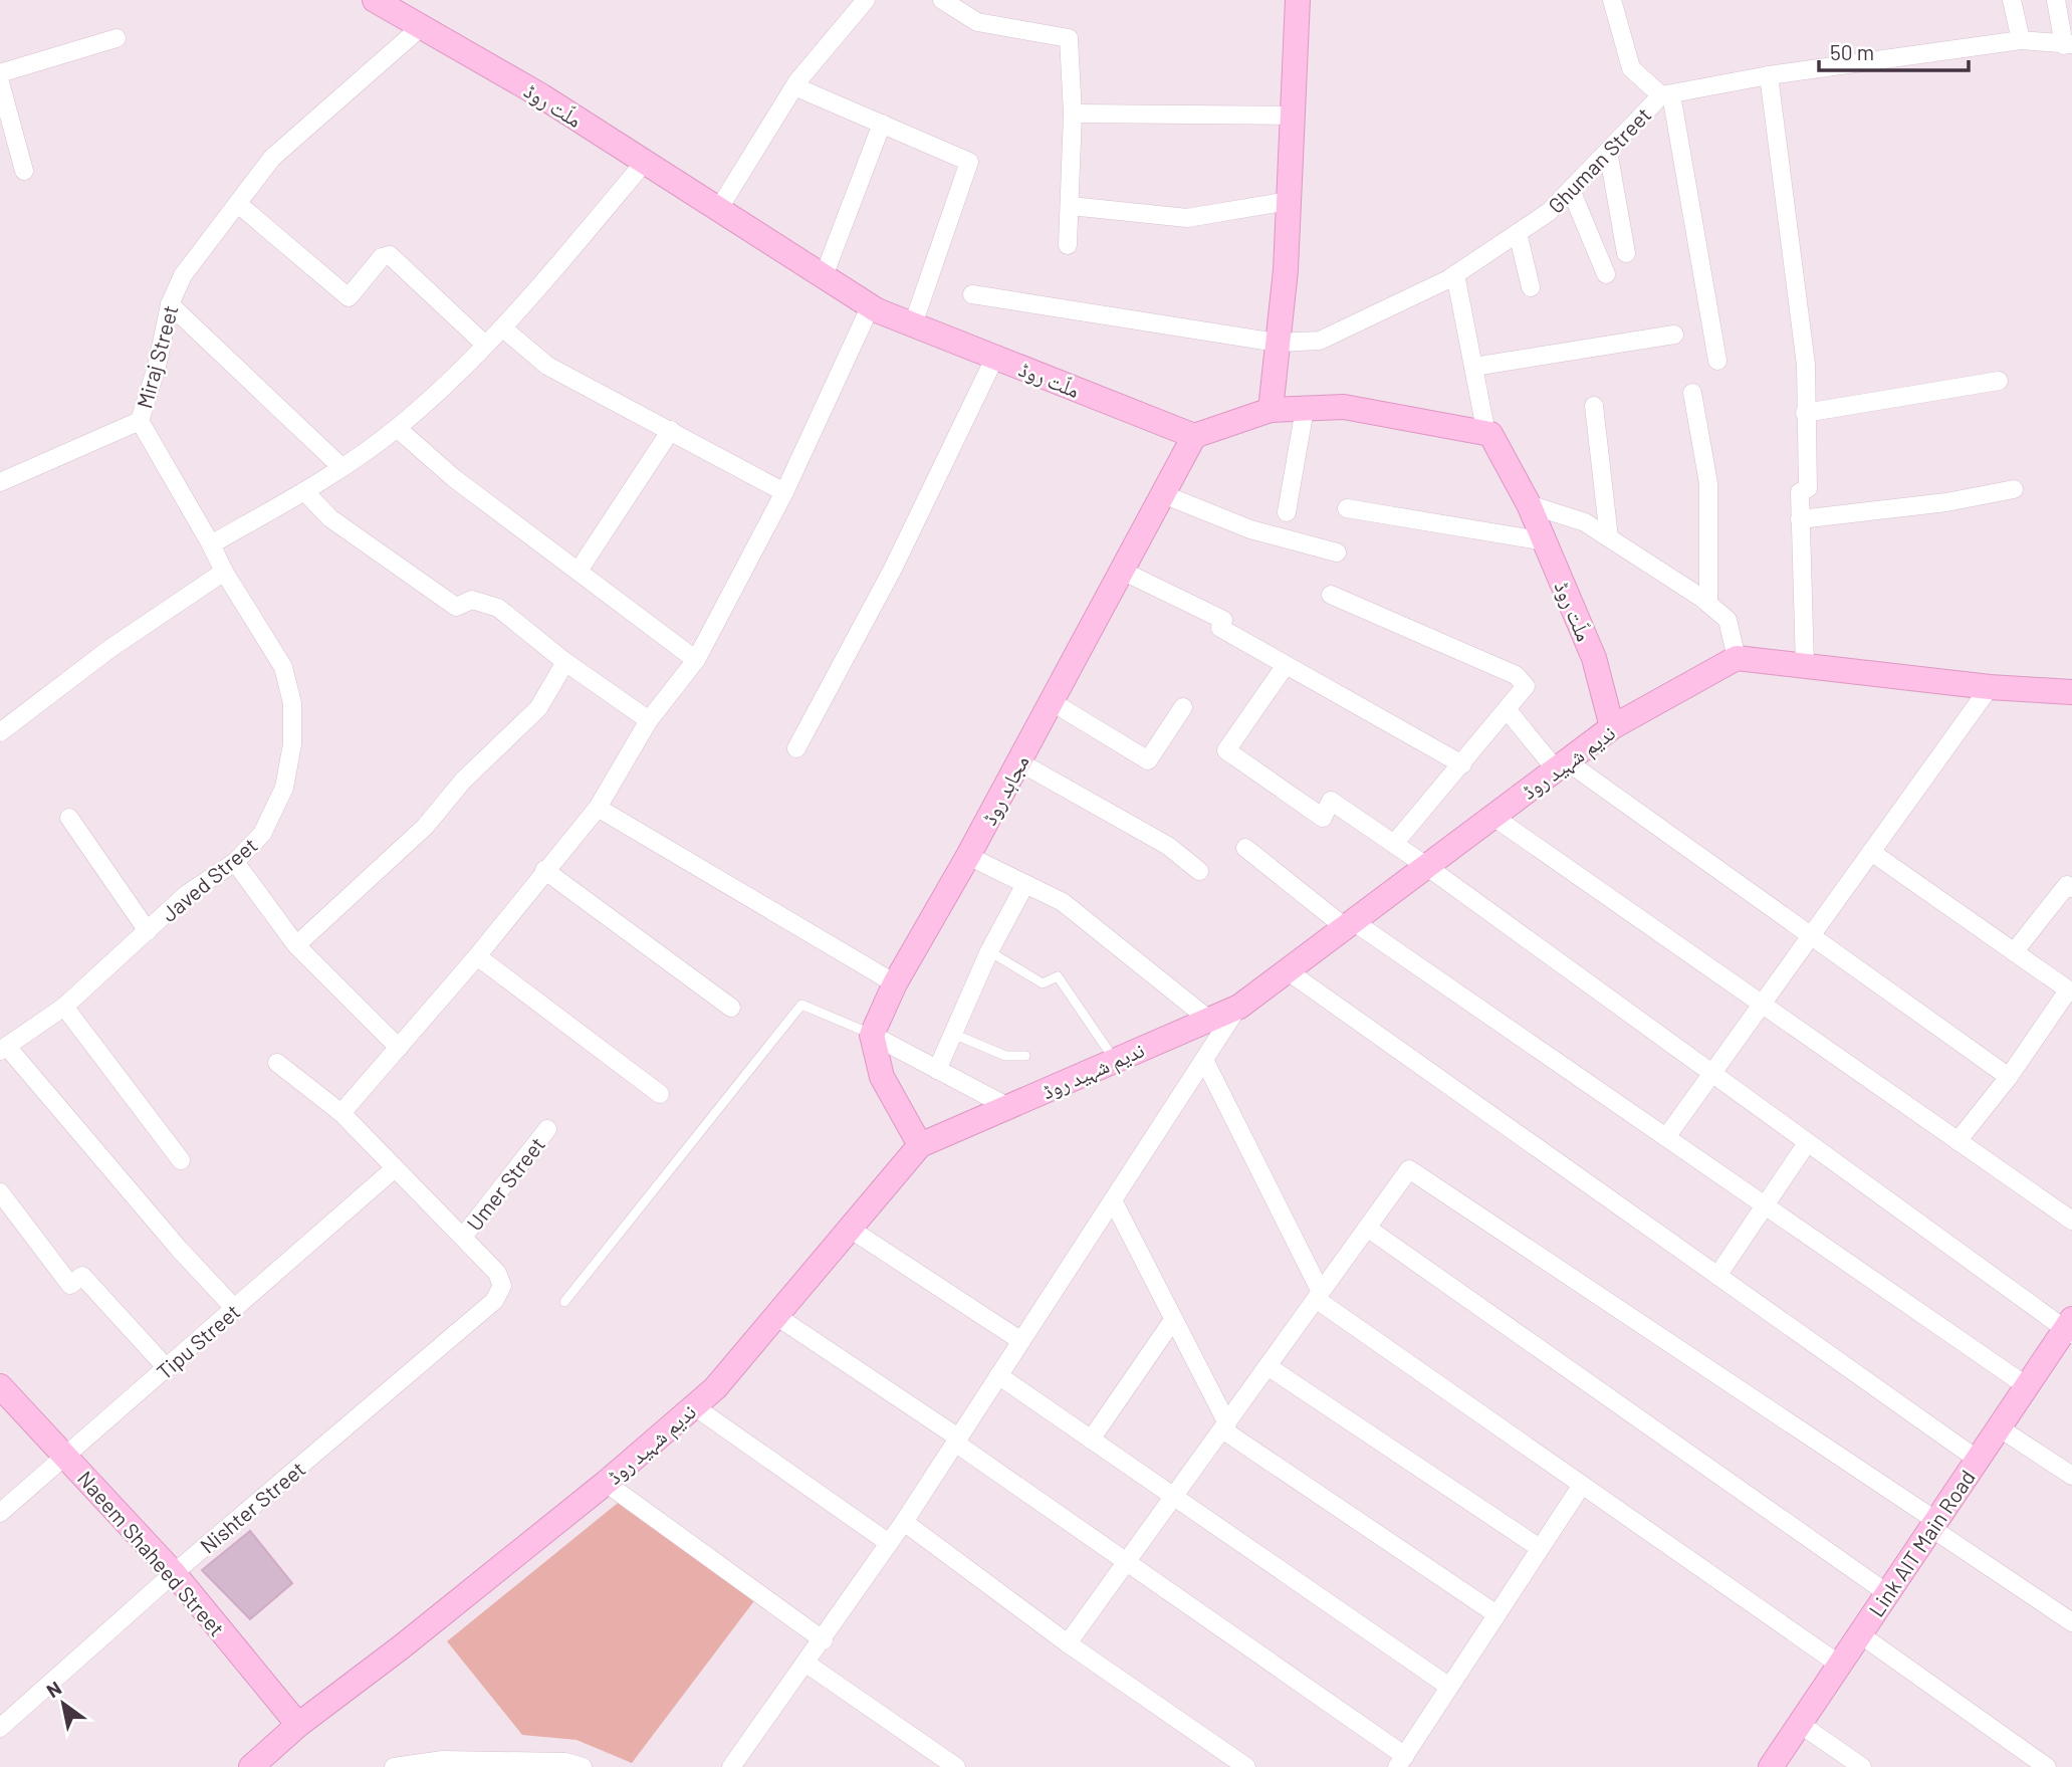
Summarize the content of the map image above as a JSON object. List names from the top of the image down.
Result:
{
  "streets": {
    "street": [
      "ملّت روڈ",
      "Ghuman Street",
      "Miraj Street",
      "ندیم شہید روڈ",
      "مجاہد روڈ",
      "Javed Street",
      "Umer Street",
      "Tipu Street",
      "Nishter Street",
      "Link AIT Main Road",
      "Naeem Shaheed Street"
    ]
  },
  "crossings": [
    ["ملّت روڈ", "Miraj Street"],
    ["ملّت روڈ", "ندیم شہید روڈ"],
    ["ملّت روڈ", "مجاہد روڈ"],
    ["Miraj Street", "Javed Street"],
    ["ندیم شہید روڈ", "Naeem Shaheed Street"],
    ["Umer Street", "Nishter Street"],
    ["Tipu Street", "Naeem Shaheed Street"],
    ["Nishter Street", "Naeem Shaheed Street"]
  ],
  "scale_bar": "50 m",
  "north": "top left"
}
